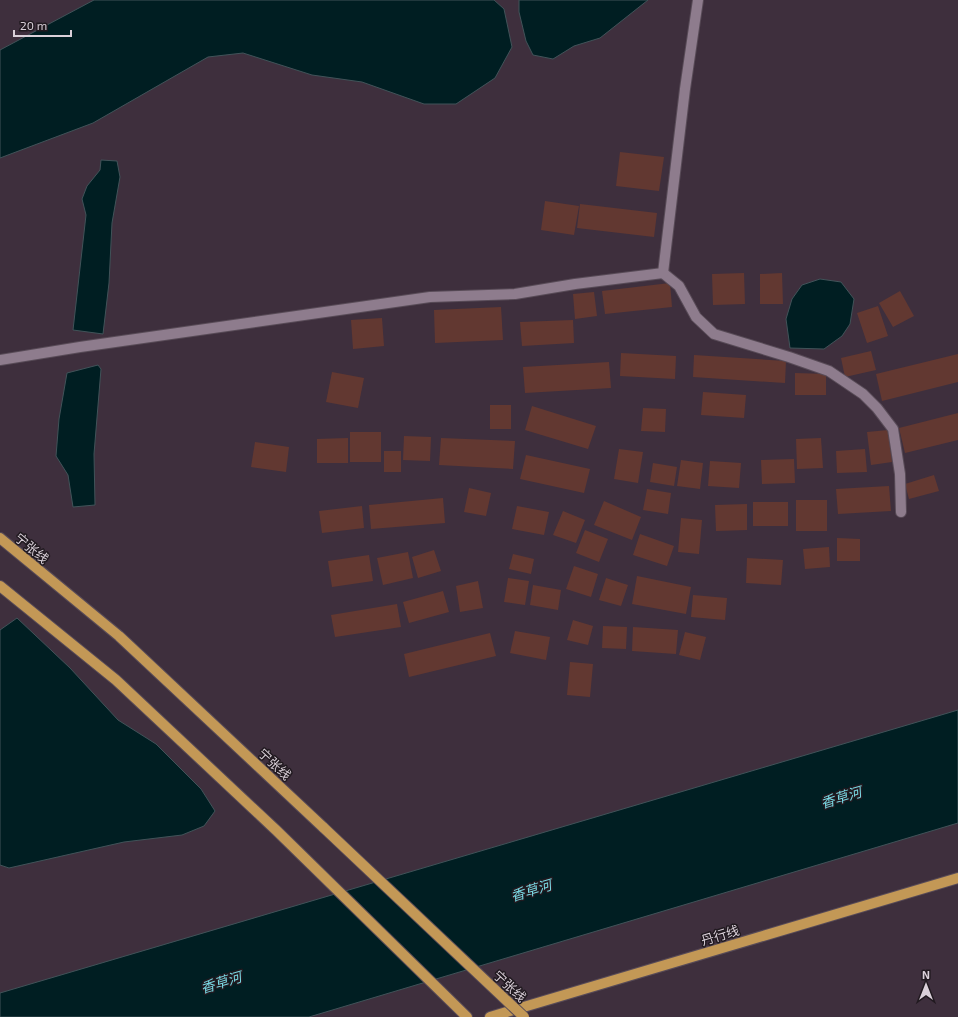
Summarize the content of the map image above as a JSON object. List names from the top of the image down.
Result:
{
  "streets": {
    "main road": ["宁张线", "丹行线"]
  },
  "water": ["香草河"],
  "scale_bar": "20 m",
  "north": "top"
}
